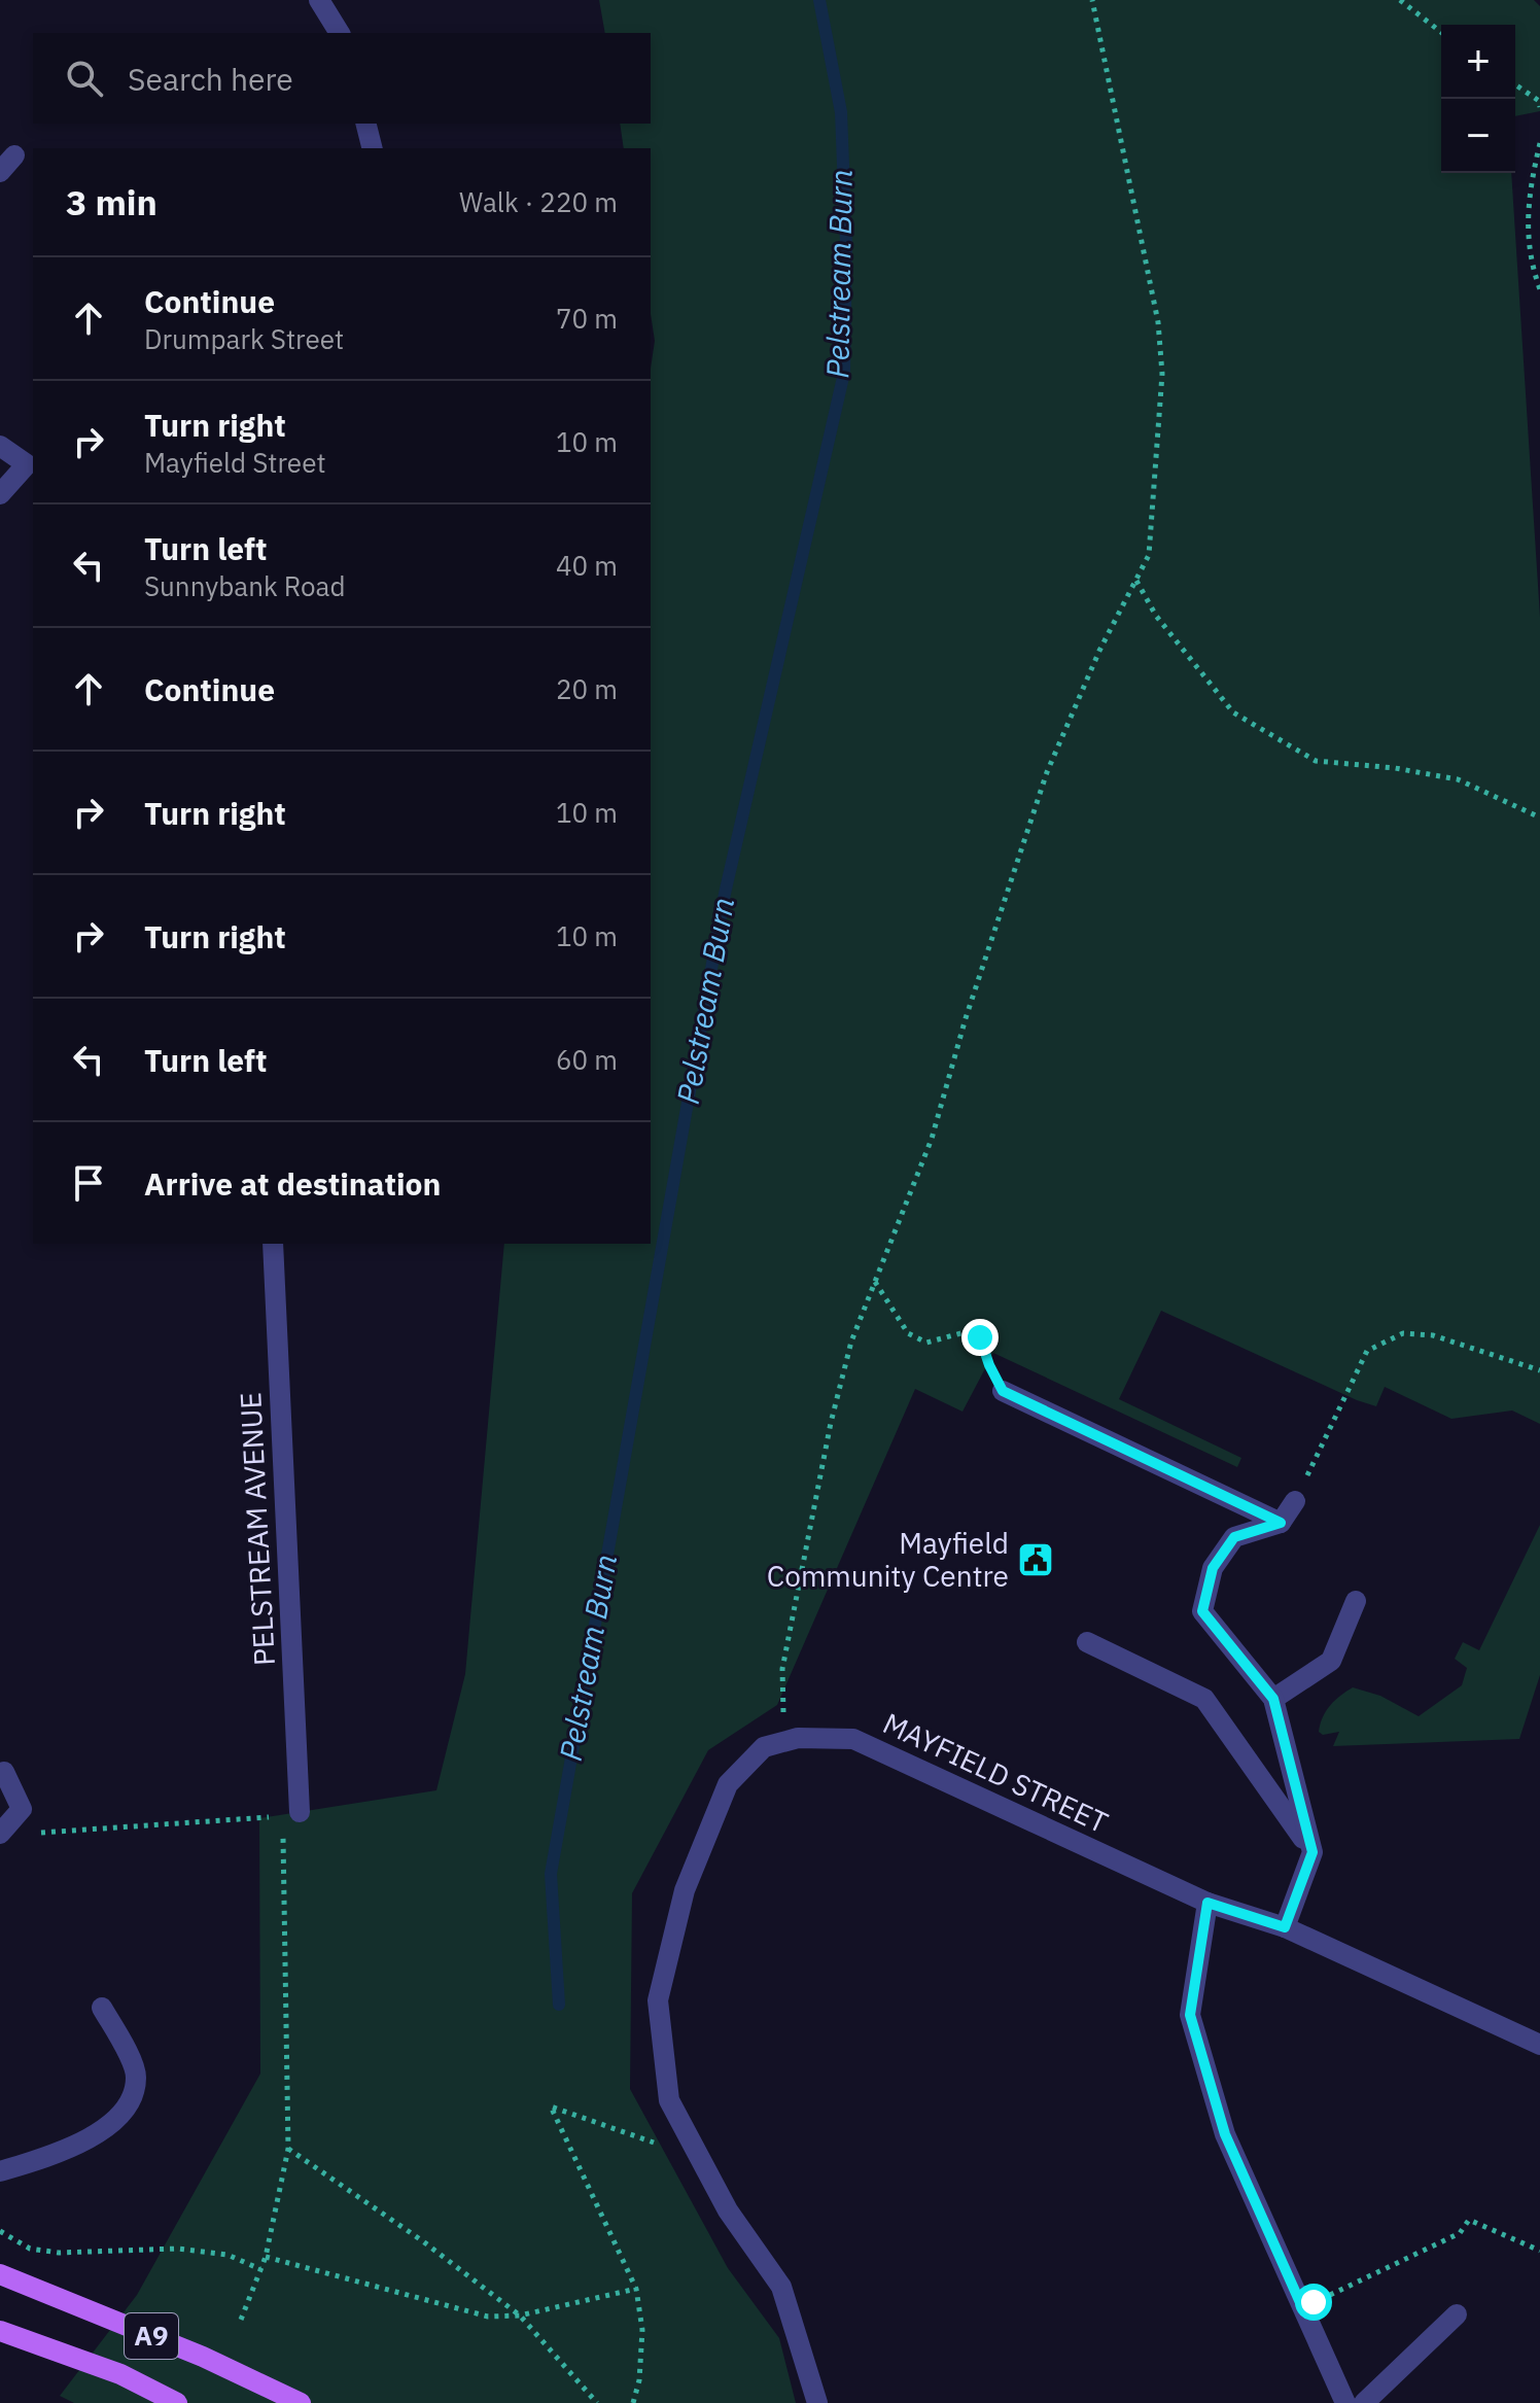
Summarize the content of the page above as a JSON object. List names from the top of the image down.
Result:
{
  "streets": {
    "main road": ["A9"],
    "street": ["PELSTREAM AVENUE", "MAYFIELD STREET"]
  },
  "water": ["Pelstream Burn"],
  "places": {
    "public building": ["Mayfield Community Centre"]
  },
  "page": {
    "map_buttons": ["+", "−"],
    "search": "Search here",
    "heading": ["3 min", "Walk · 220 m"],
    "list": [
      ["Continue", "Drumpark Street", "70 m"],
      ["Turn right", "Mayfield Street", "10 m"],
      ["Turn left", "Sunnybank Road", "40 m"],
      ["Continue", "20 m"],
      ["Turn right", "10 m"],
      ["Turn right", "10 m"],
      ["Turn left", "60 m"],
      "Arrive at destination"
    ]
  }
}
